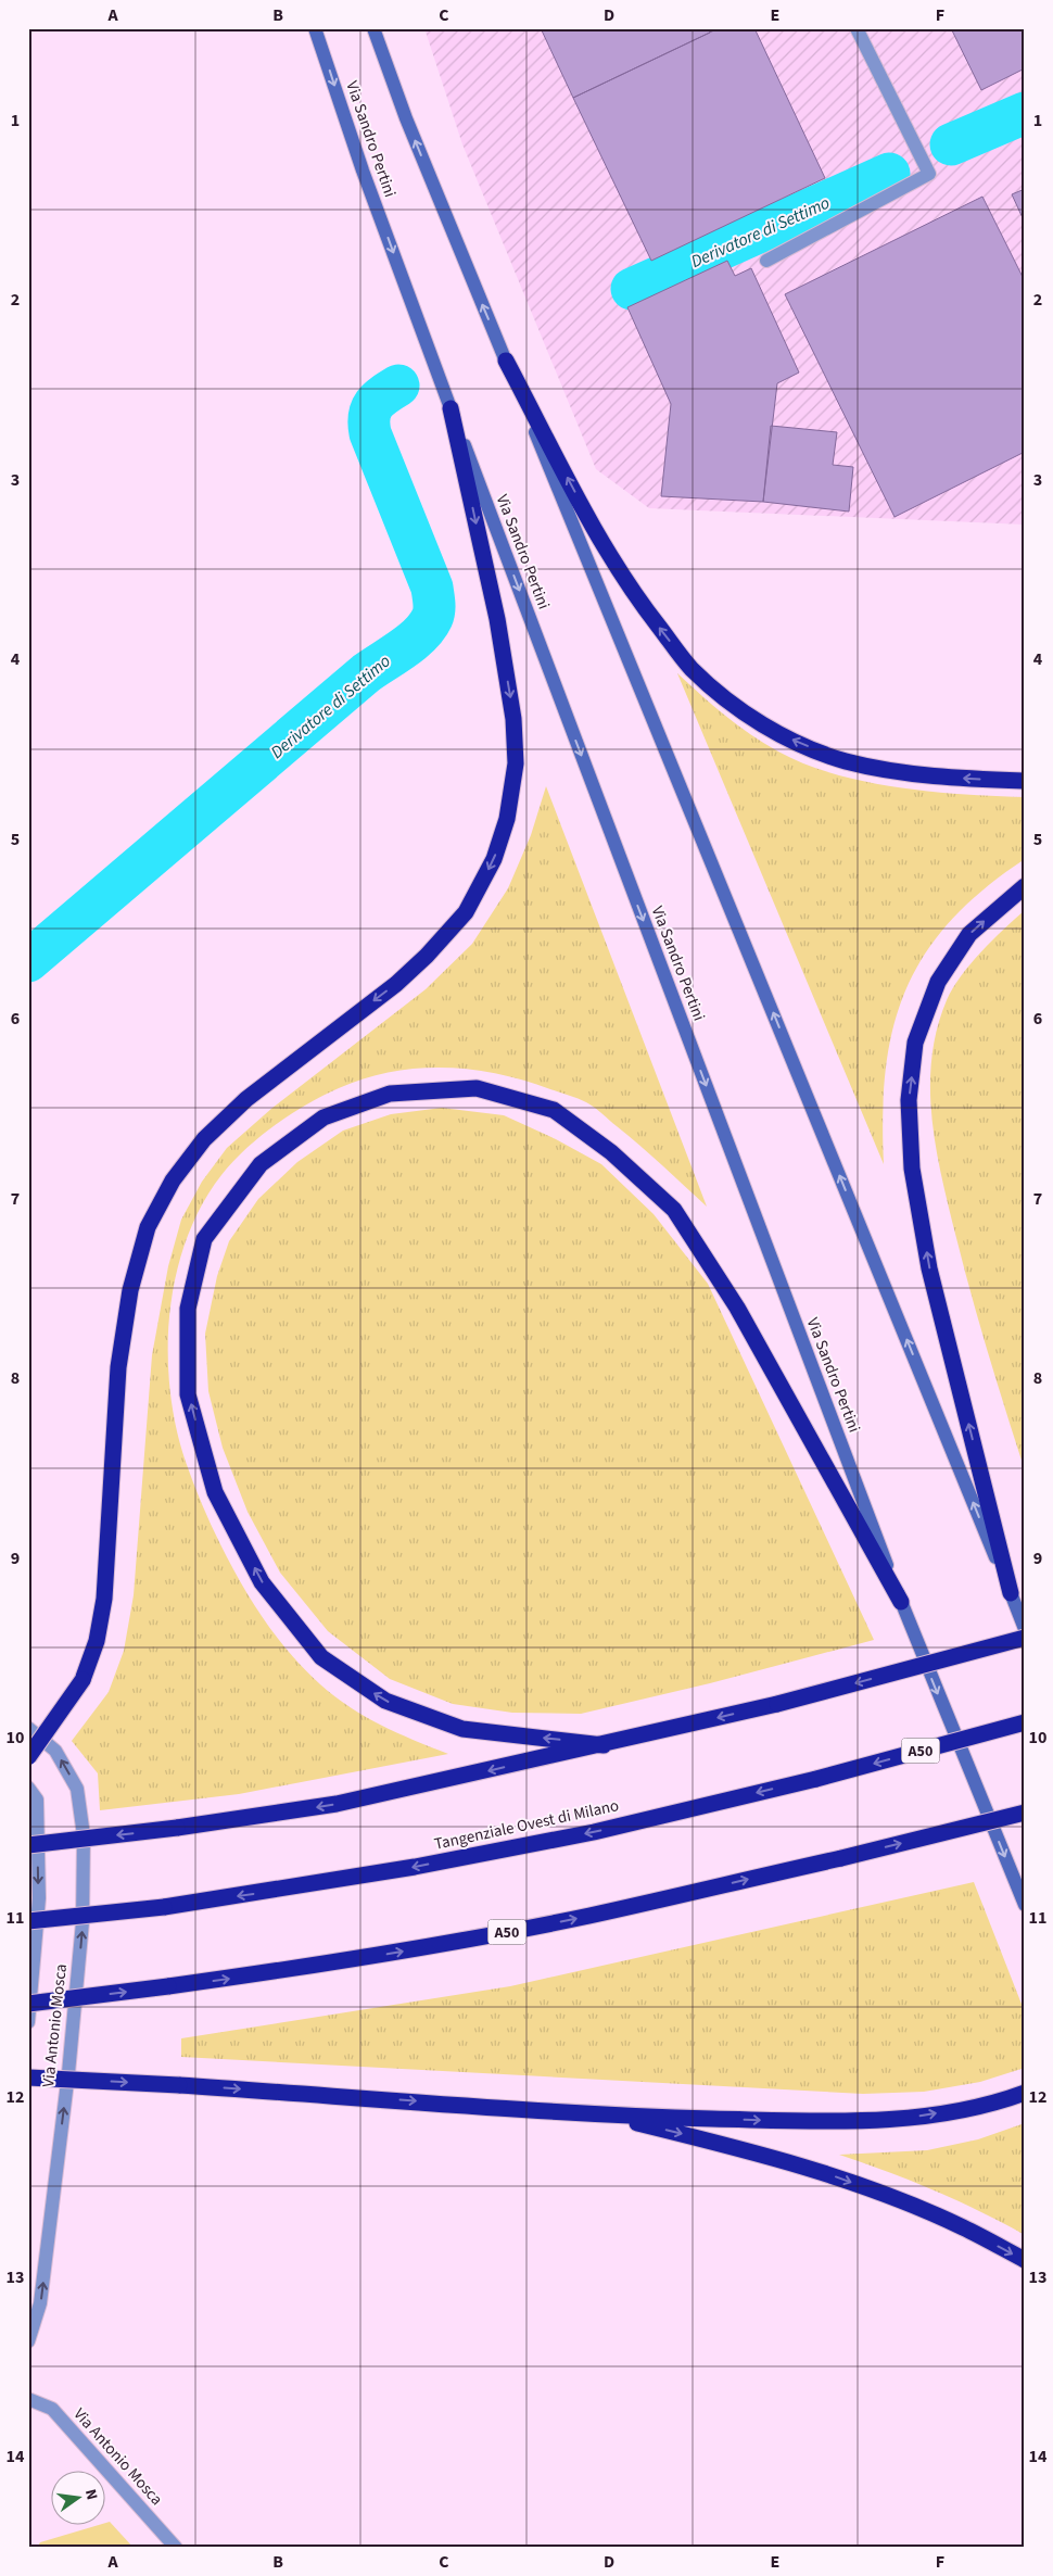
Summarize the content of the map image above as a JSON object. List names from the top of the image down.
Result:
{
  "streets": {
    "highway": ["A50", "Tangenziale Ovest di Milano"],
    "main road": ["Via Sandro Pertini"],
    "street": ["Via Antonio Mosca"]
  },
  "water": ["Derivatore di Settimo"],
  "north": "right",
  "grid": {
    "columns": [
      "A",
      "B",
      "C",
      "D",
      "E",
      "F"
    ],
    "rows": [
      "1",
      "2",
      "3",
      "4",
      "5",
      "6",
      "7",
      "8",
      "9",
      "10",
      "11",
      "12",
      "13",
      "14"
    ]
  }
}
